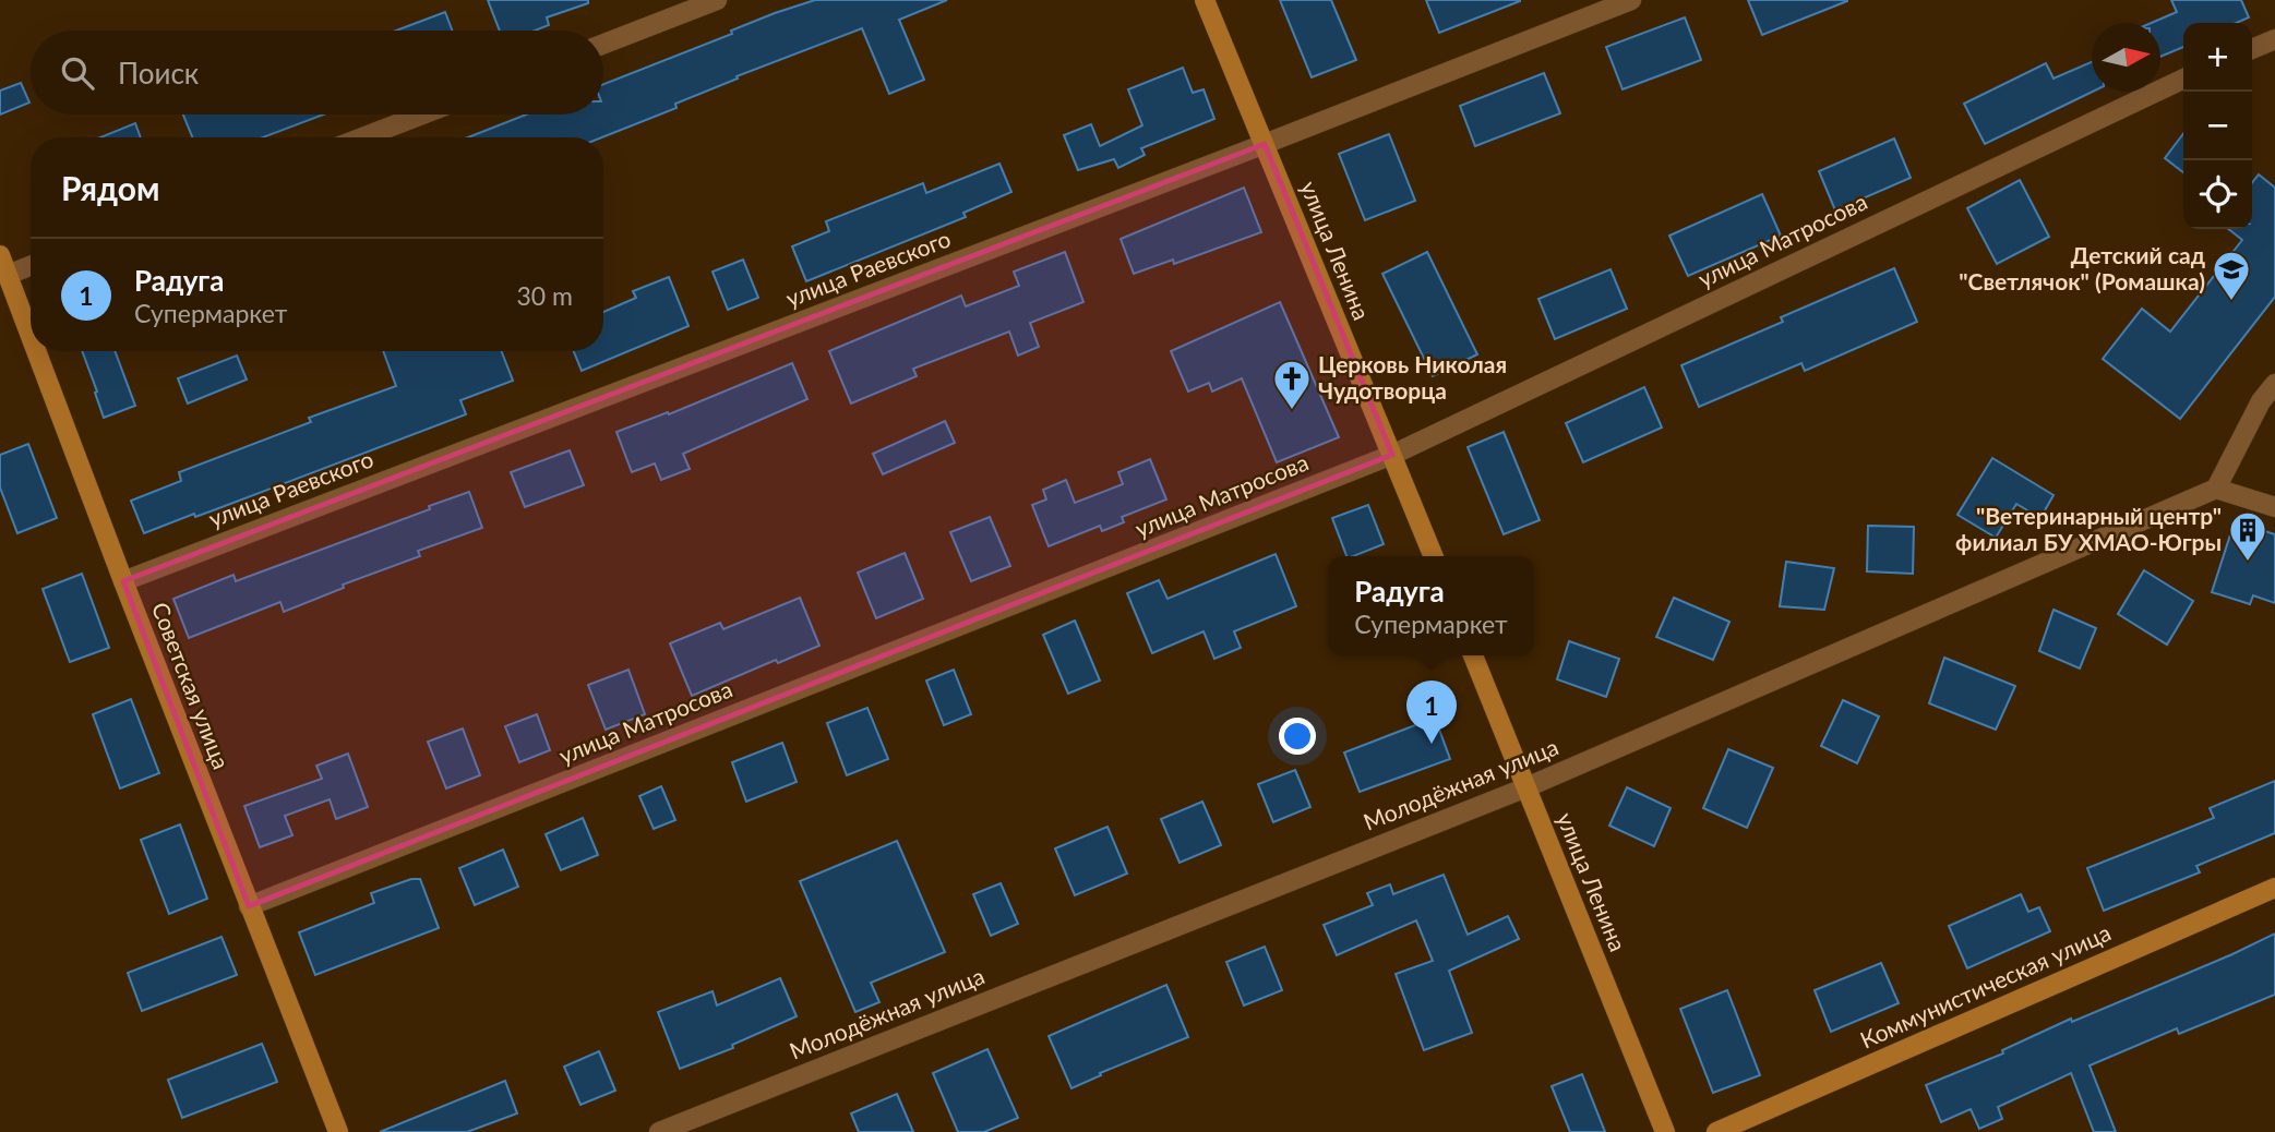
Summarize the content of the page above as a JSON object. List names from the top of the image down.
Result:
{
  "streets": {
    "street": [
      "улица Матросова",
      "улица Ленина",
      "улица Раевского",
      "Советская улица",
      "Молодёжная улица",
      "Коммунистическая улица"
    ]
  },
  "crossings": [
    ["улица Матросова", "улица Ленина"],
    ["улица Матросова", "Советская улица"],
    ["улица Ленина", "улица Раевского"],
    ["улица Ленина", "Молодёжная улица"],
    ["улица Раевского", "Советская улица"]
  ],
  "places": {
    "school or university": ["Детский сад \"Светлячок\" (Ромашка)"],
    "church": ["Церковь Николая Чудотворца"],
    "building": ["\"Ветеринарный центр\" филиал БУ ХМАО-Югры"]
  },
  "north": "right",
  "page": {
    "map_buttons": ["+", "−"],
    "search": "Поиск",
    "heading": "Рядом",
    "list": [
      {
        "mark": "1",
        "name": "Радуга",
        "note": "Супермаркет",
        "value": "30 m"
      }
    ],
    "popup": ["Радуга", "Супермаркет"],
    "pins": "1"
  }
}
